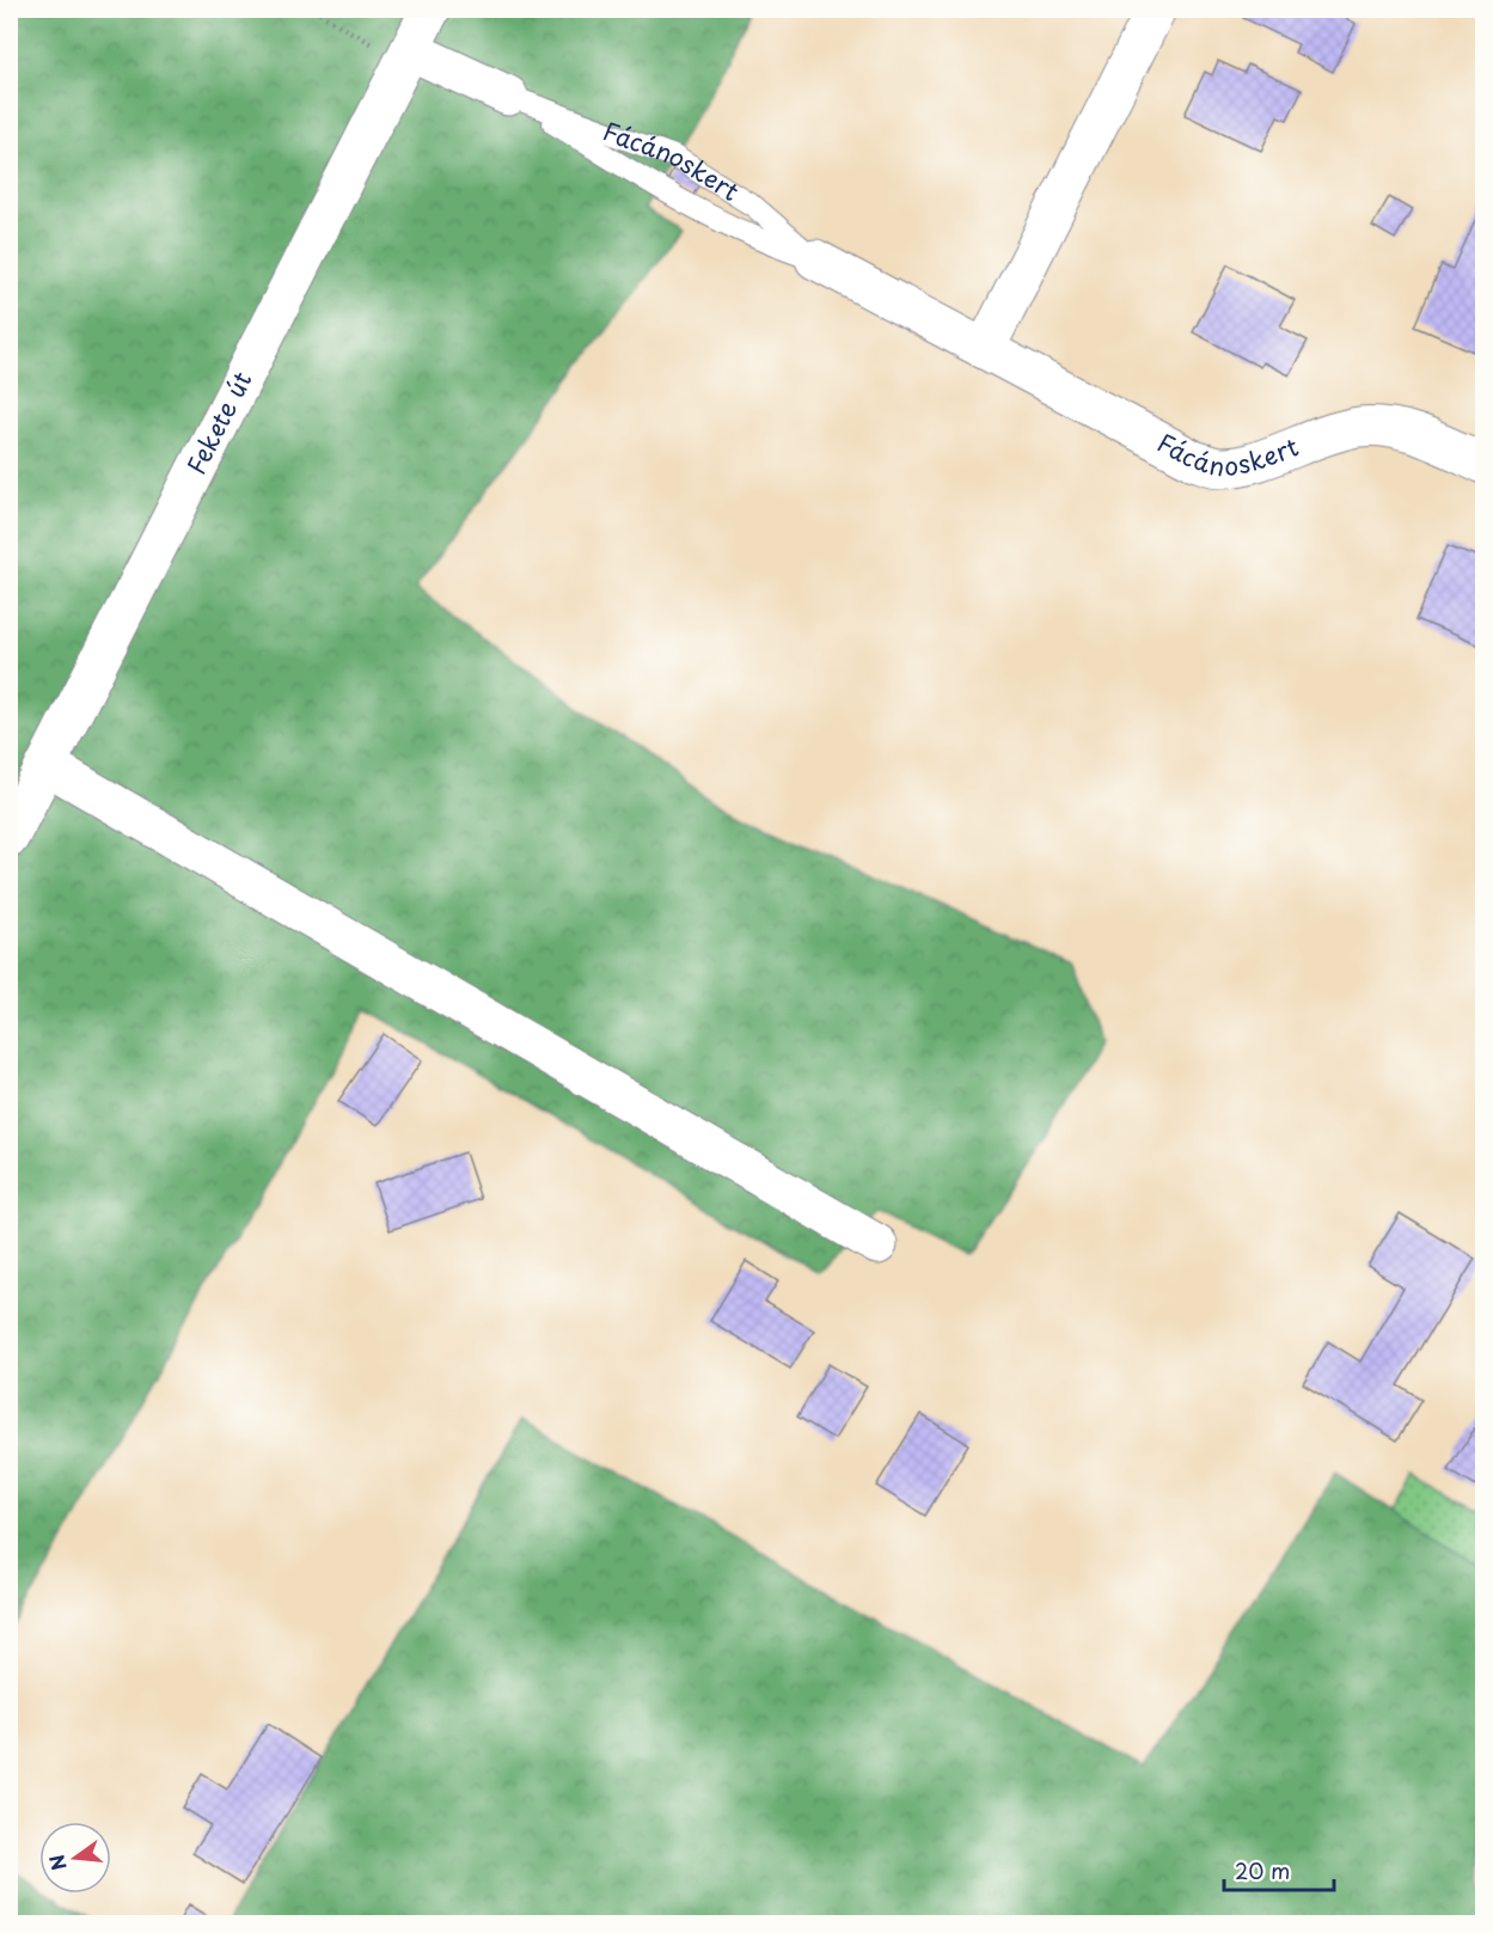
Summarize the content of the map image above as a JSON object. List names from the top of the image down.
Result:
{
  "streets": {
    "street": ["Fácánoskert", "Fekete út"]
  },
  "crossings": [
    ["Fácánoskert", "Fekete út"]
  ],
  "scale_bar": "20 m",
  "north": "left"
}
